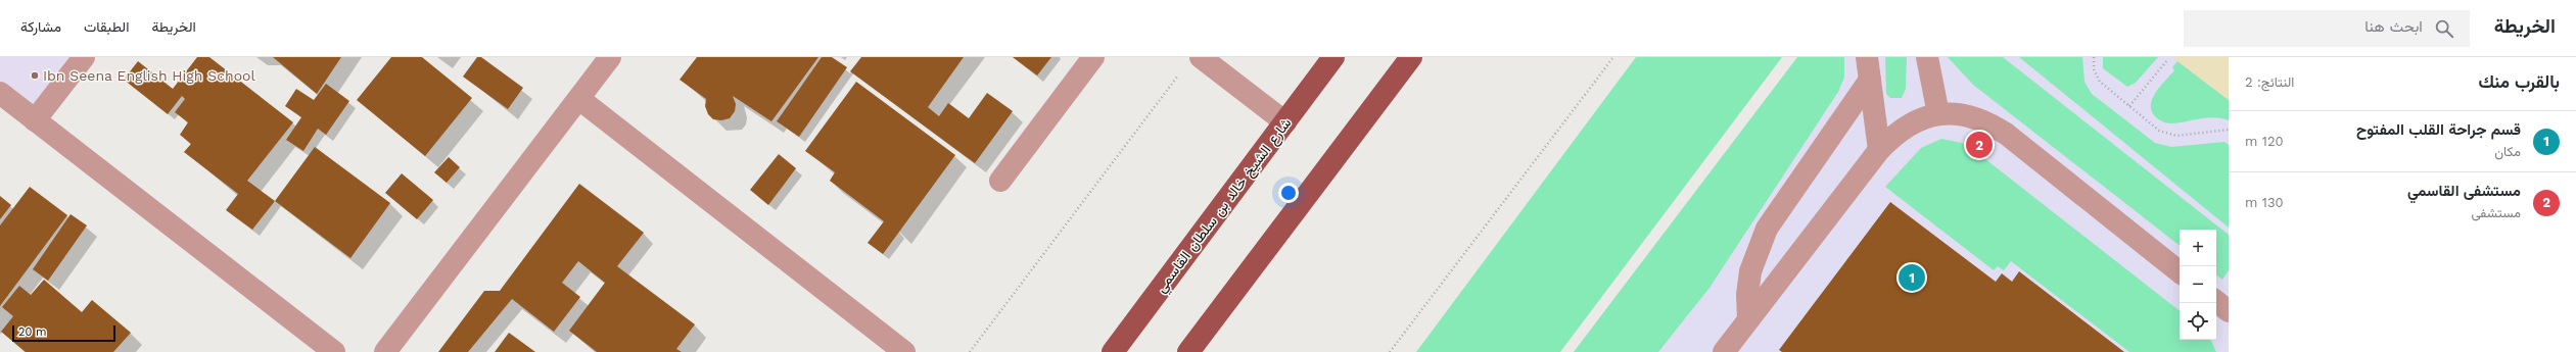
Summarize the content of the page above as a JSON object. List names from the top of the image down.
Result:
{
  "streets": {
    "main road": ["شارع الشيخ خالد بن سلطان القاسمي"]
  },
  "places": ["Ibn Seena English High School"],
  "scale_bar": "20 m",
  "page": {
    "header": "الخريطة",
    "search": "ابحث هنا",
    "nav": ["الخريطة", "الطبقات", "مشاركة"],
    "heading": ["بالقرب منك", "النتائج: 2"],
    "list": [
      {
        "mark": "1",
        "name": "قسم جراحة القلب المفتوح",
        "note": "مكان",
        "value": "120 m"
      },
      {
        "mark": "2",
        "name": "مستشفى القاسمي",
        "note": "مستشفى",
        "value": "130 m"
      }
    ],
    "pins": ["2", "1"],
    "map_buttons": ["+", "−"],
    "scale": "20 m"
  }
}
